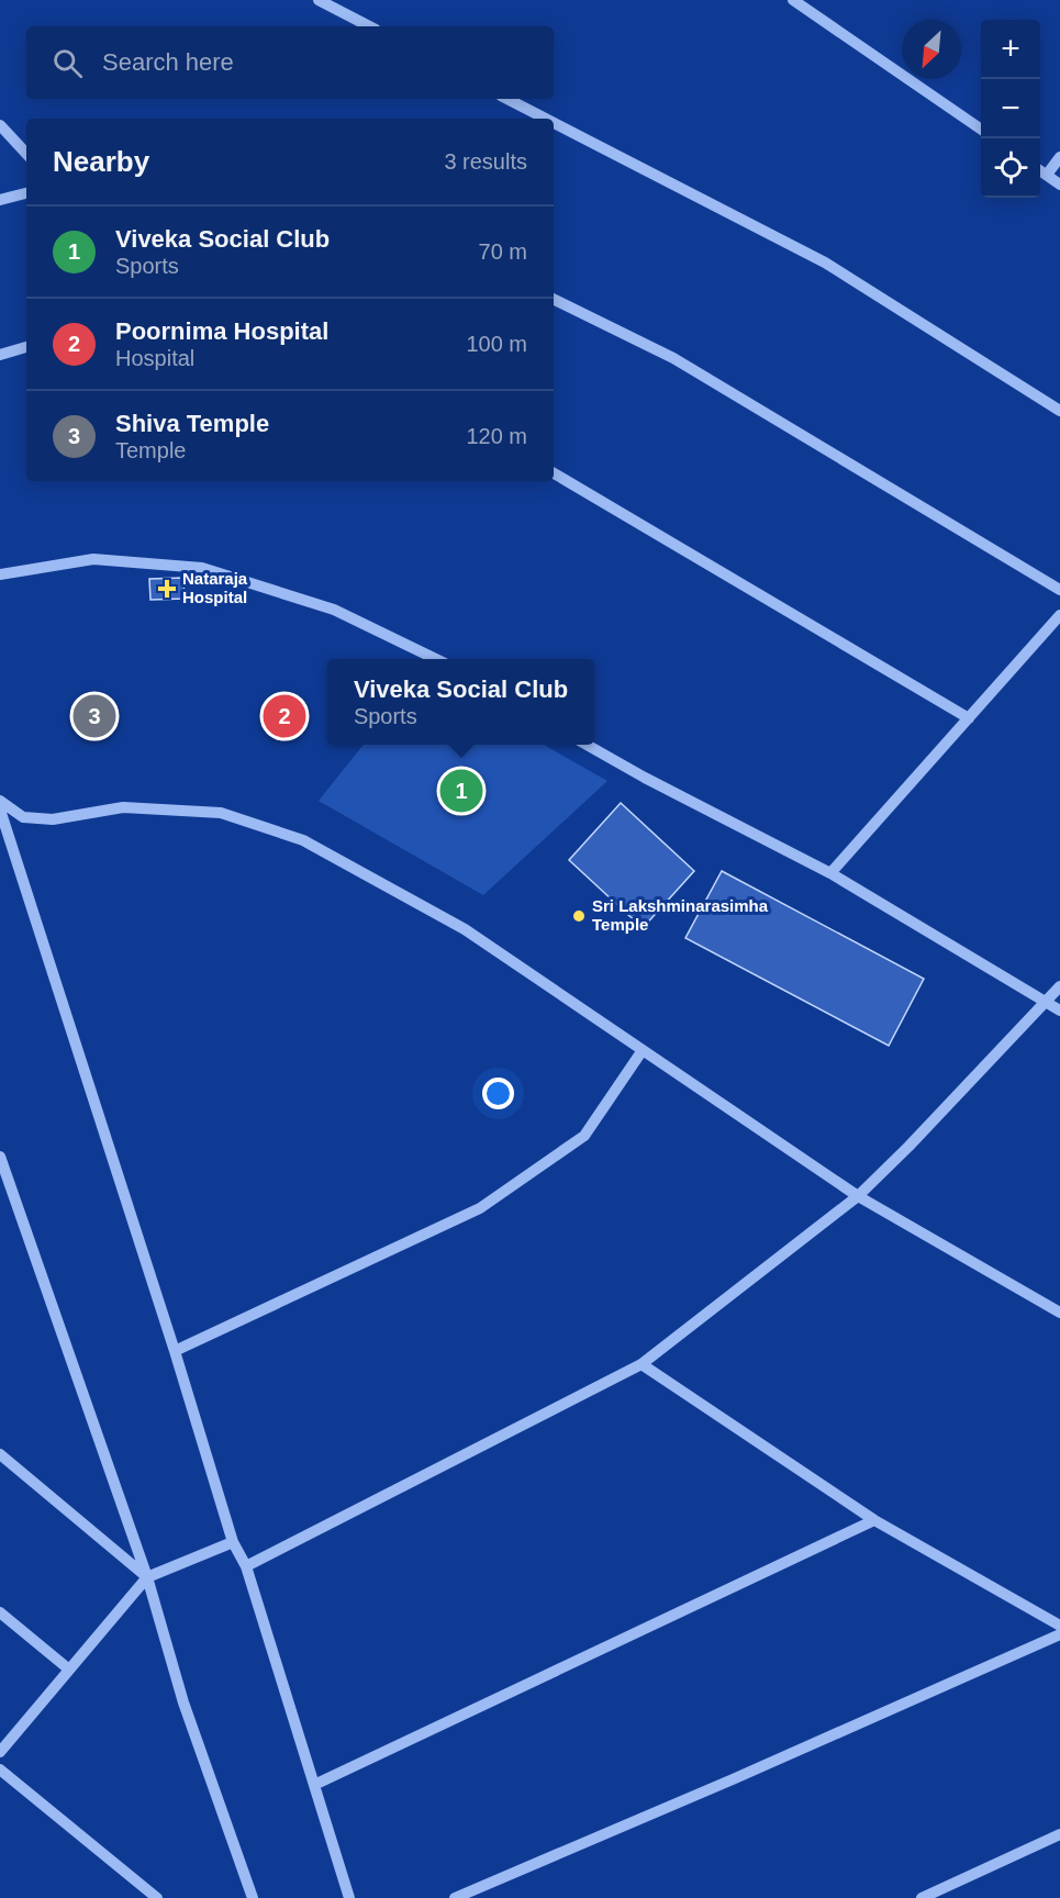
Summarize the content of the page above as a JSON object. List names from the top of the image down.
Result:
{
  "places": {
    "health": ["Nataraja Hospital"],
    "other": ["Sri Lakshminarasimha Temple"]
  },
  "north": "bottom left",
  "page": {
    "map_buttons": ["+", "−"],
    "search": "Search here",
    "heading": ["Nearby", "3 results"],
    "list": [
      {
        "mark": "1",
        "name": "Viveka Social Club",
        "note": "Sports",
        "value": "70 m"
      },
      {
        "mark": "2",
        "name": "Poornima Hospital",
        "note": "Hospital",
        "value": "100 m"
      },
      {
        "mark": "3",
        "name": "Shiva Temple",
        "note": "Temple",
        "value": "120 m"
      }
    ],
    "popup": ["Viveka Social Club", "Sports"],
    "pins": ["2", "3", "1"]
  }
}
